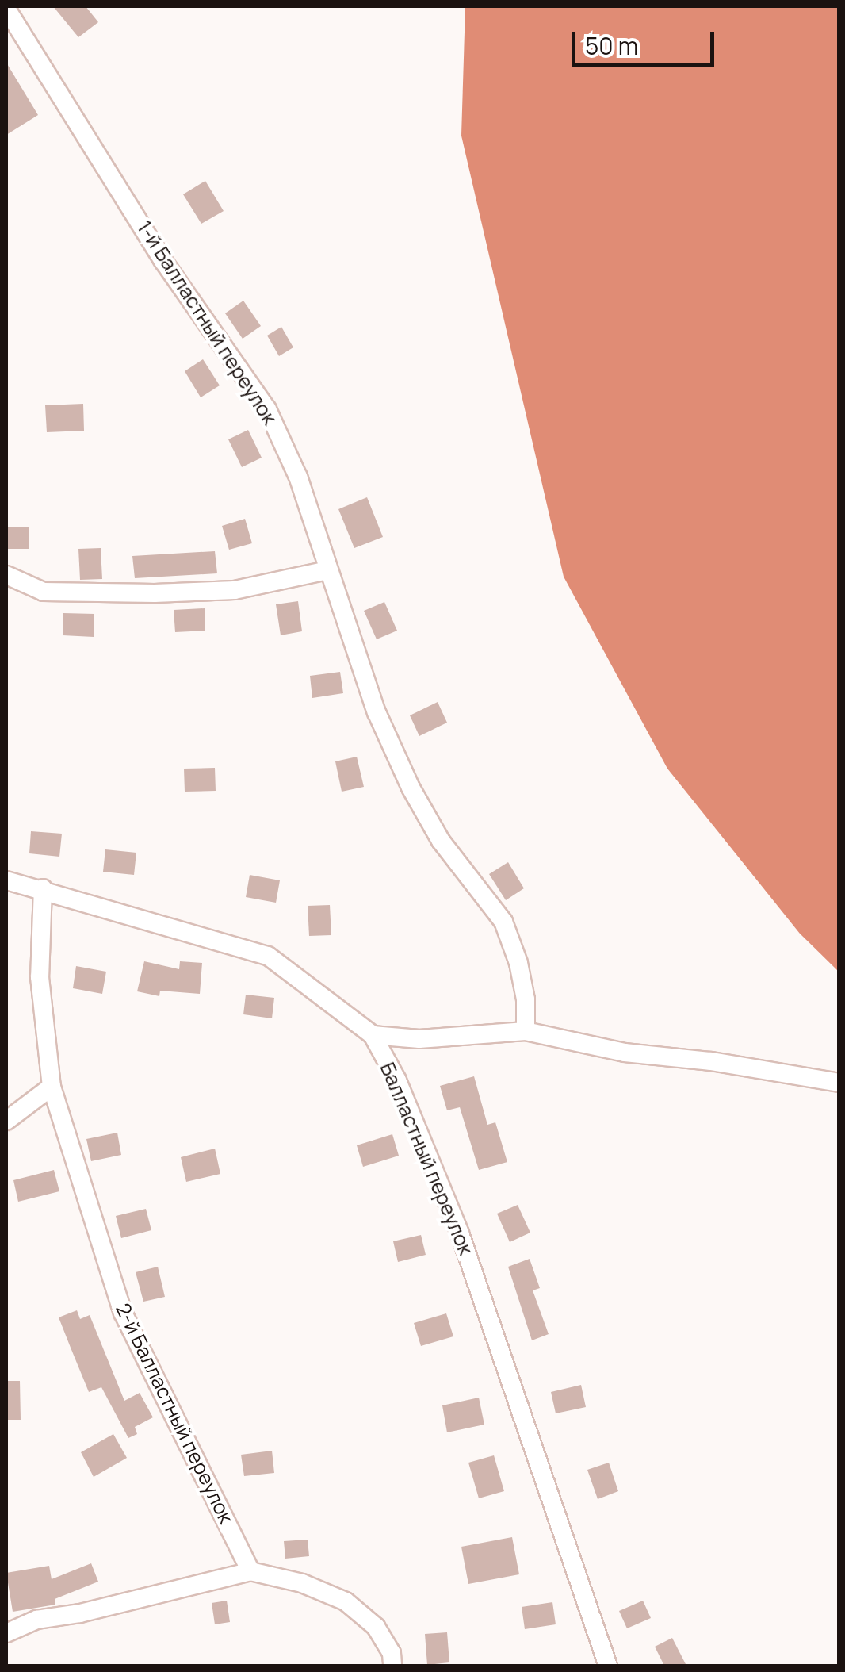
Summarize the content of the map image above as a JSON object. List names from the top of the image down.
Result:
{
  "streets": {
    "street": ["1-й Балластный переулок", "Балластный переулок", "2-й Балластный переулок"]
  },
  "crossings": [
    ["Балластный переулок", "2-й Балластный переулок"]
  ],
  "scale_bar": "50 m"
}
